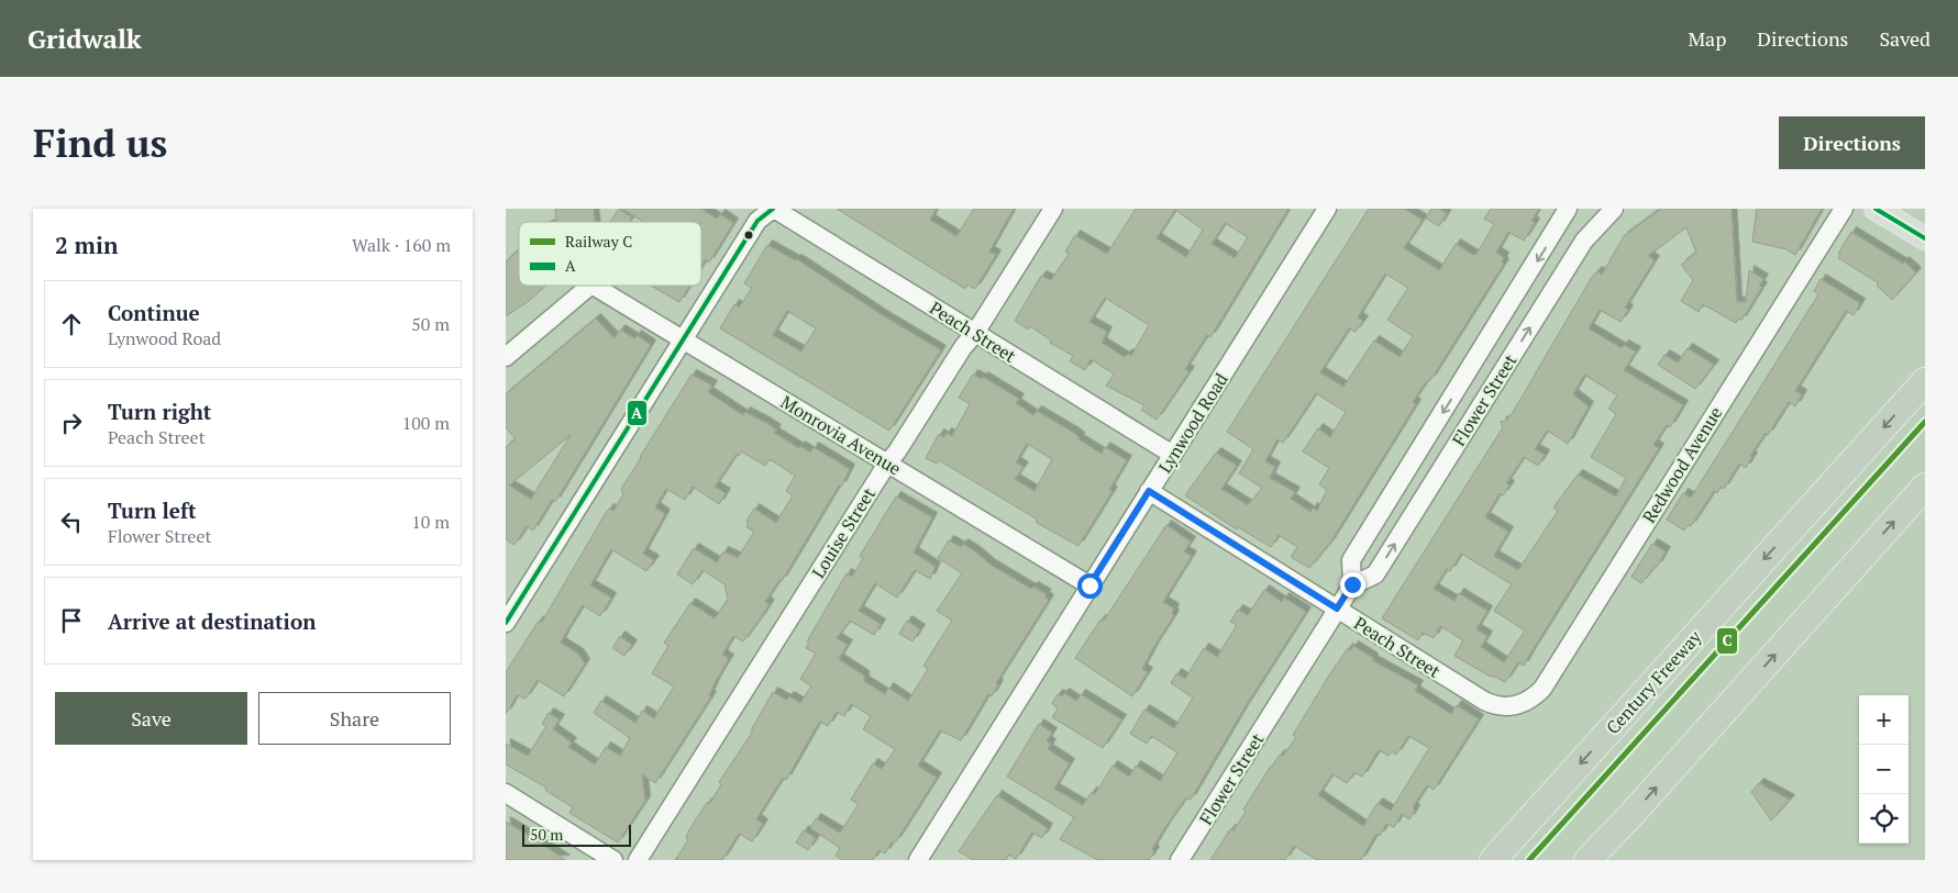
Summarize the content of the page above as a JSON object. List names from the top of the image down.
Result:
{
  "streets": {
    "highway": ["Century Freeway"],
    "street": [
      "Peach Street",
      "Flower Street",
      "Lynwood Road",
      "Monrovia Avenue",
      "Redwood Avenue",
      "Louise Street"
    ]
  },
  "crossings": [
    ["Peach Street", "Flower Street"],
    ["Peach Street", "Lynwood Road"],
    ["Peach Street", "Redwood Avenue"],
    ["Peach Street", "Louise Street"],
    ["Lynwood Road", "Monrovia Avenue"],
    ["Monrovia Avenue", "Louise Street"]
  ],
  "lines": ["transit line A", "rail line C"],
  "legend": ["Railway C", "A"],
  "scale_bar": "50 m",
  "page": {
    "header": "Gridwalk",
    "nav": ["Map", "Directions", "Saved"],
    "buttons": [
      "Directions",
      ["Save", "Share"]
    ],
    "title": "Find us",
    "heading": ["2 min", "Walk · 160 m"],
    "list": [
      ["Continue", "Lynwood Road", "50 m"],
      ["Turn right", "Peach Street", "100 m"],
      ["Turn left", "Flower Street", "10 m"],
      "Arrive at destination"
    ],
    "map_buttons": ["+", "−"],
    "scale": "50 m"
  }
}
